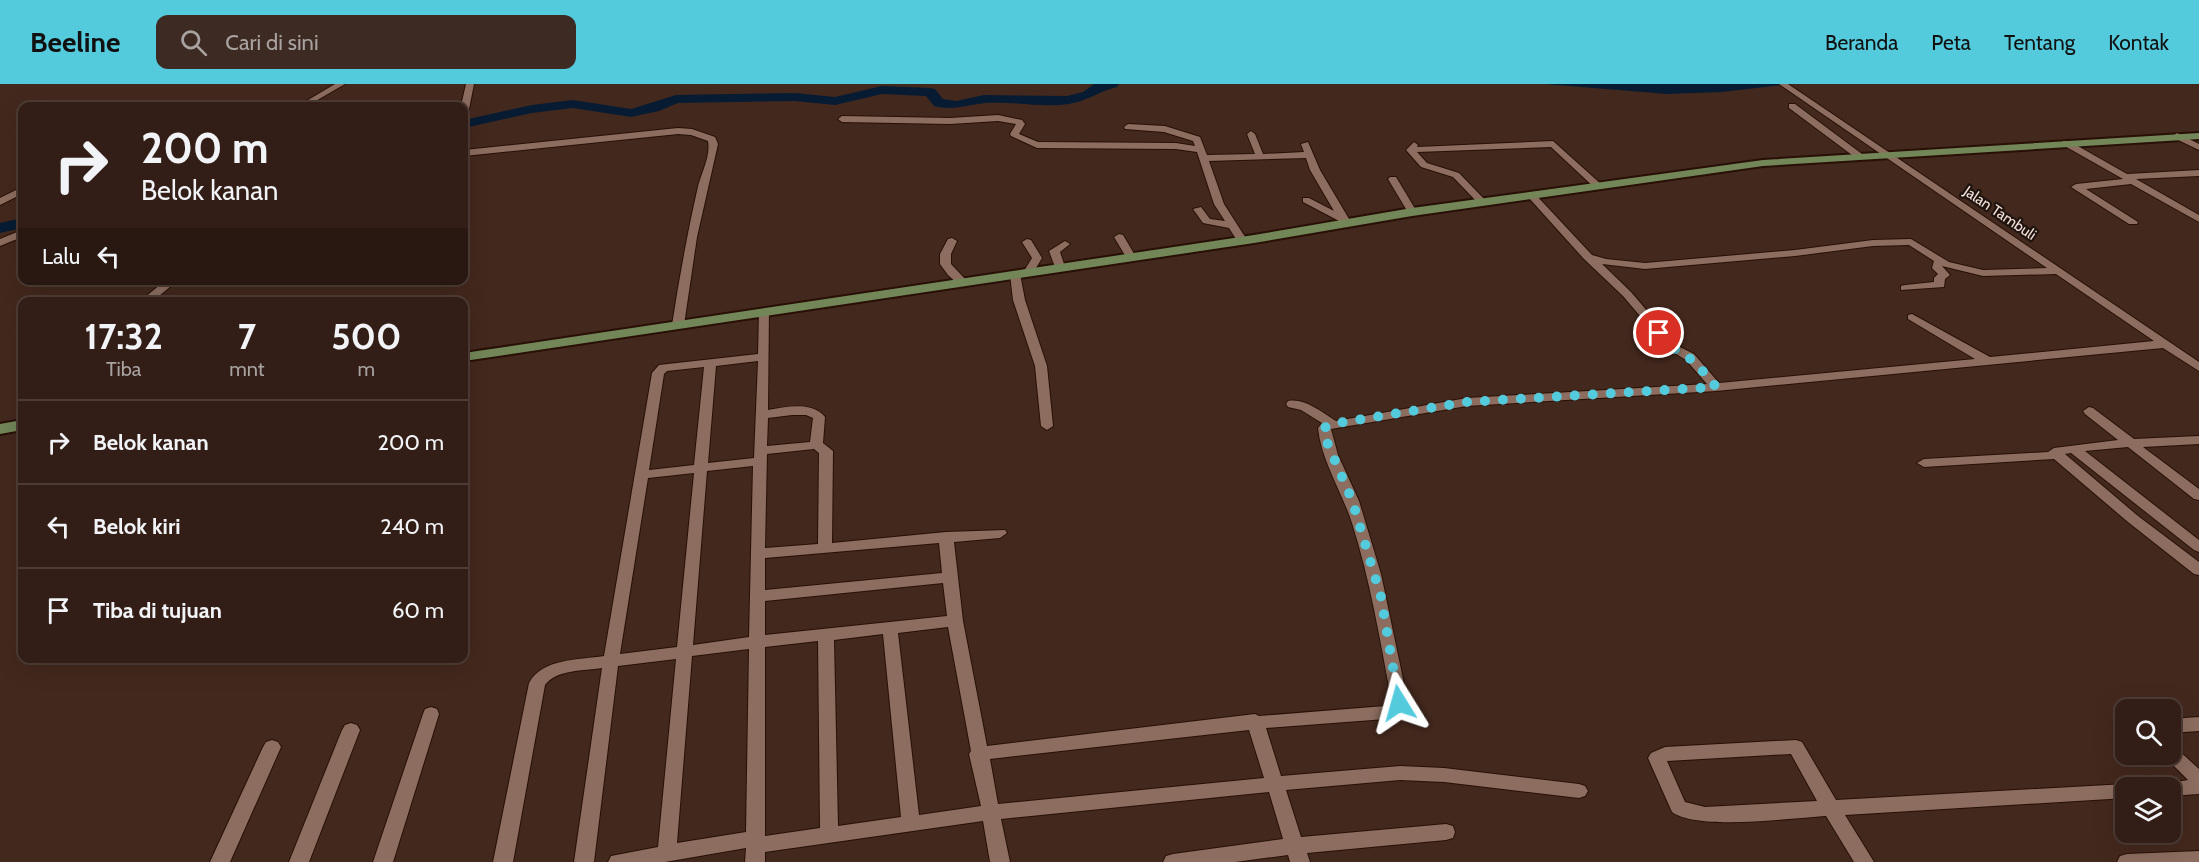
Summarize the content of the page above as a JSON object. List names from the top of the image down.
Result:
{
  "streets": {
    "street": ["Jalan Tambuli"]
  },
  "page": {
    "header": "Beeline",
    "search": "Cari di sini",
    "nav": [
      "Beranda",
      "Peta",
      "Tentang",
      "Kontak"
    ],
    "turn": ["200 m", "Belok kanan"],
    "then": "Lalu",
    "eta": [
      "17:32",
      "Tiba",
      "7",
      "mnt",
      "500",
      "m"
    ],
    "list": [
      {
        "name": "Belok kanan",
        "value": "200 m"
      },
      {
        "name": "Belok kiri",
        "value": "240 m"
      },
      {
        "name": "Tiba di tujuan",
        "value": "60 m"
      }
    ]
  }
}
